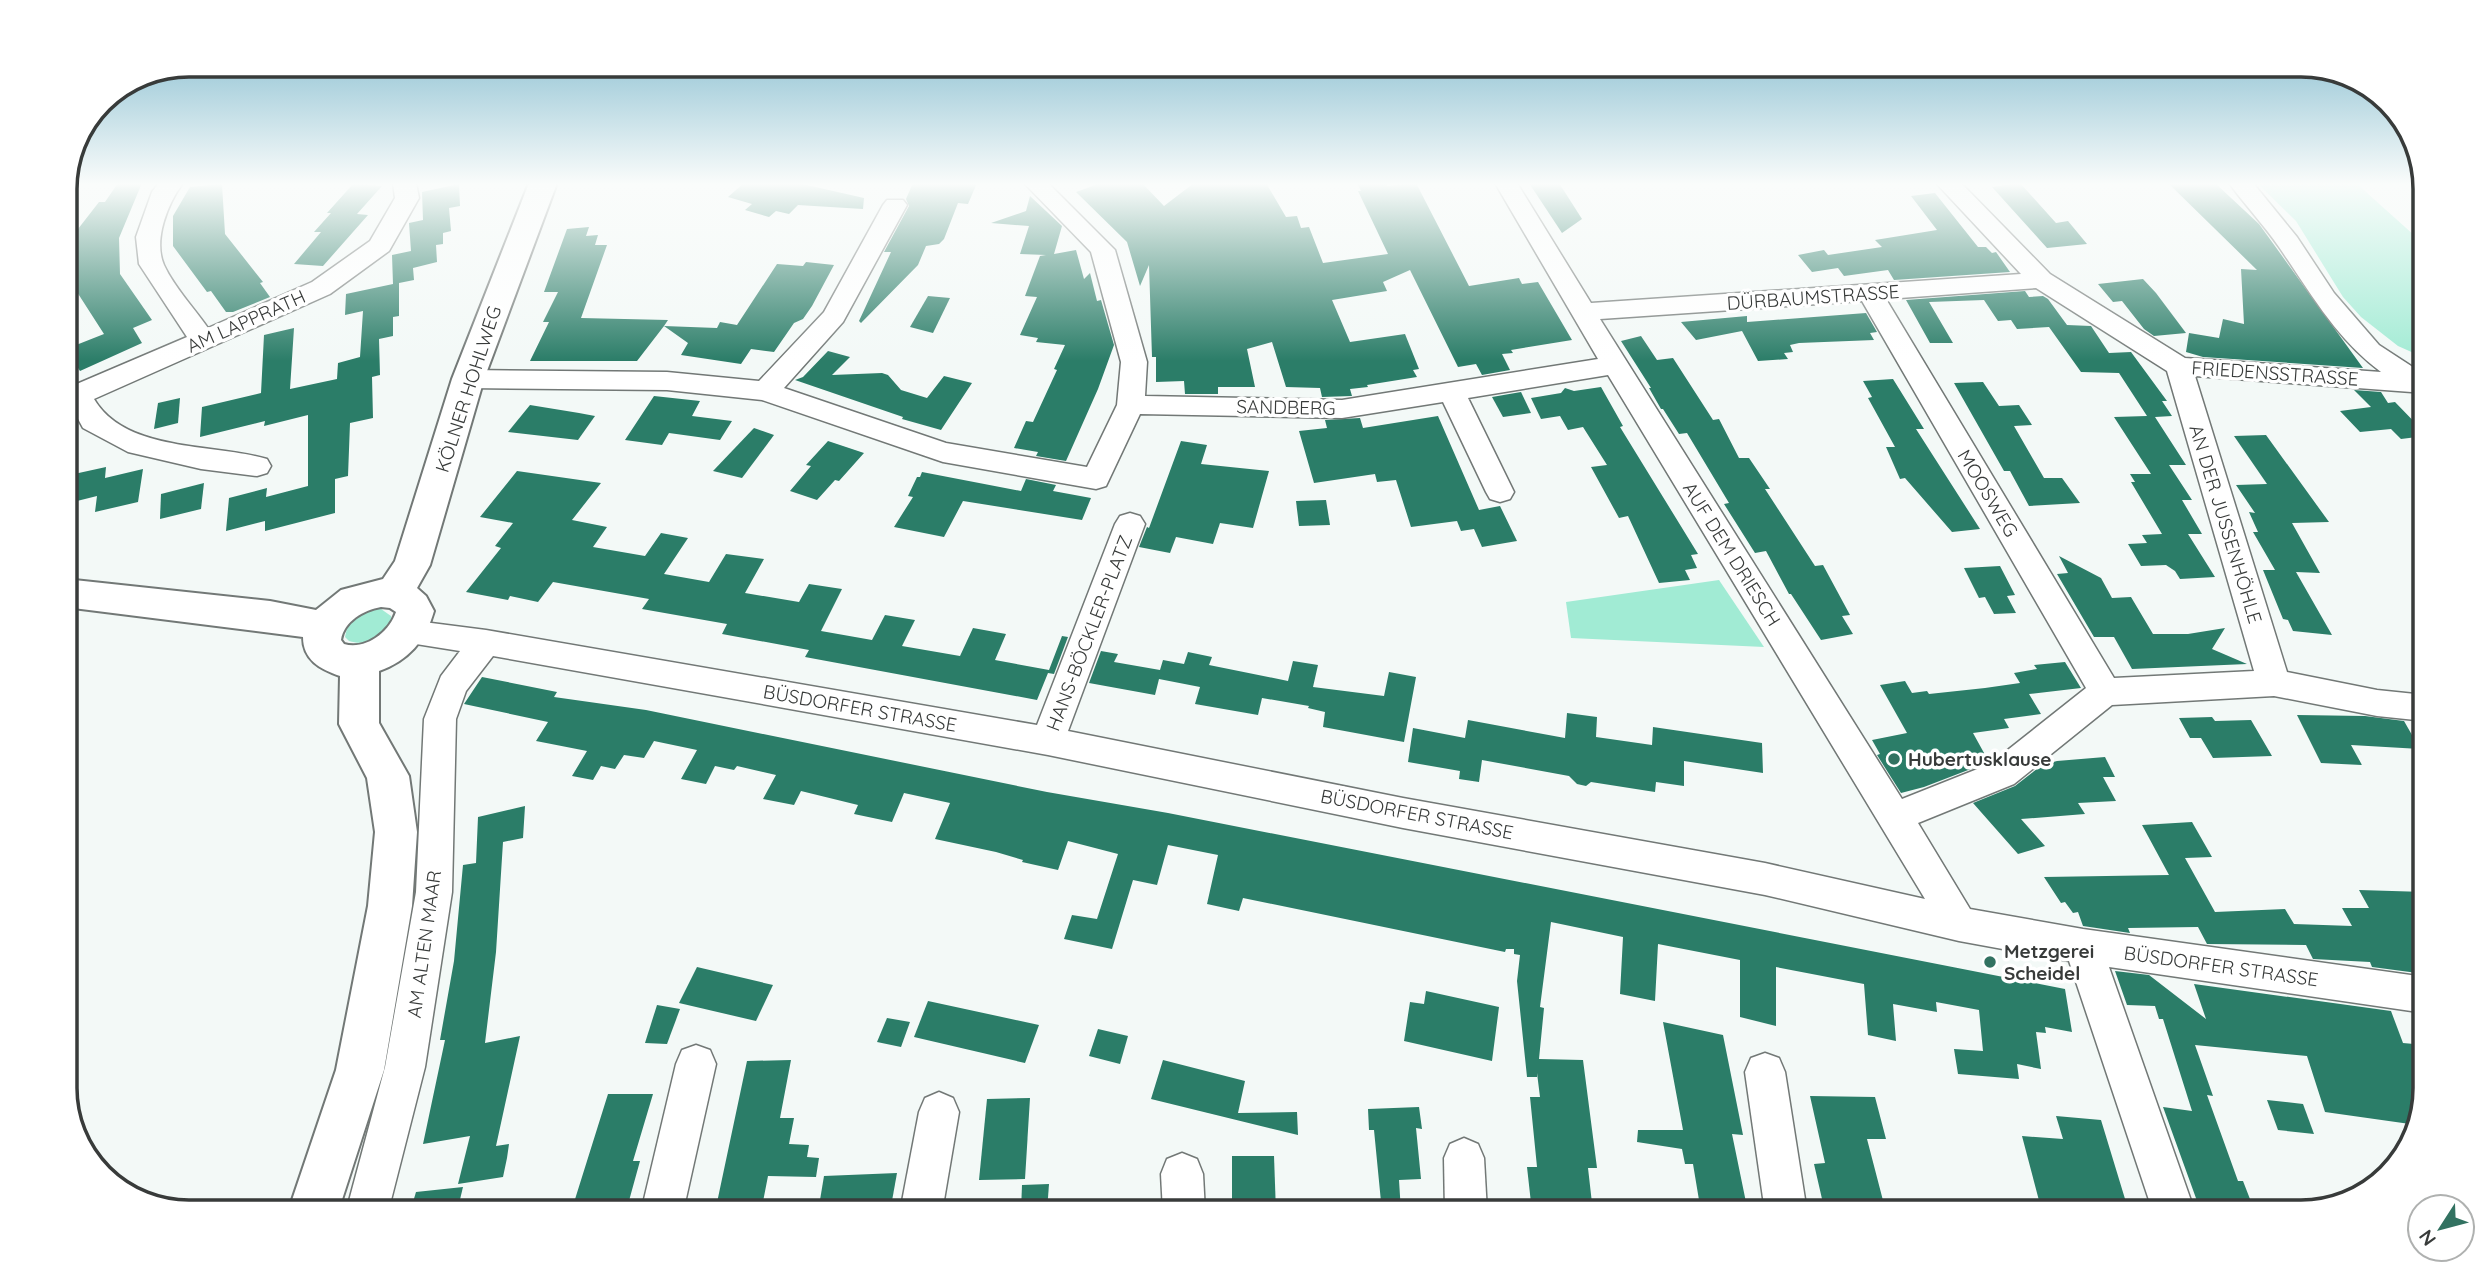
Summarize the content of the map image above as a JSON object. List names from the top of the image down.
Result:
{
  "streets": {
    "main road": ["KÖLNER HOHLWEG"],
    "street": [
      "DÜRBAUMSTRASSE",
      "AM LAPPRATH",
      "FRIEDENSSTRASSE",
      "SANDBERG",
      "MOOSWEG",
      "AN DER JUSSENHÖHLE",
      "AUF DEM DRIESCH",
      "HANS-BÖCKLER-PLATZ",
      "BÜSDORFER STRASSE",
      "AM ALTEN MAAR"
    ]
  },
  "crossings": [
    ["DÜRBAUMSTRASSE", "FRIEDENSSTRASSE"],
    ["DÜRBAUMSTRASSE", "MOOSWEG"],
    ["DÜRBAUMSTRASSE", "AUF DEM DRIESCH"],
    ["FRIEDENSSTRASSE", "AN DER JUSSENHÖHLE"],
    ["KÖLNER HOHLWEG", "BÜSDORFER STRASSE"],
    ["SANDBERG", "AUF DEM DRIESCH"],
    ["AUF DEM DRIESCH", "BÜSDORFER STRASSE"],
    ["HANS-BÖCKLER-PLATZ", "BÜSDORFER STRASSE"],
    ["BÜSDORFER STRASSE", "AM ALTEN MAAR"]
  ],
  "places": ["Hubertusklause", "Metzgerei Scheidel"],
  "north": "bottom left"
}
